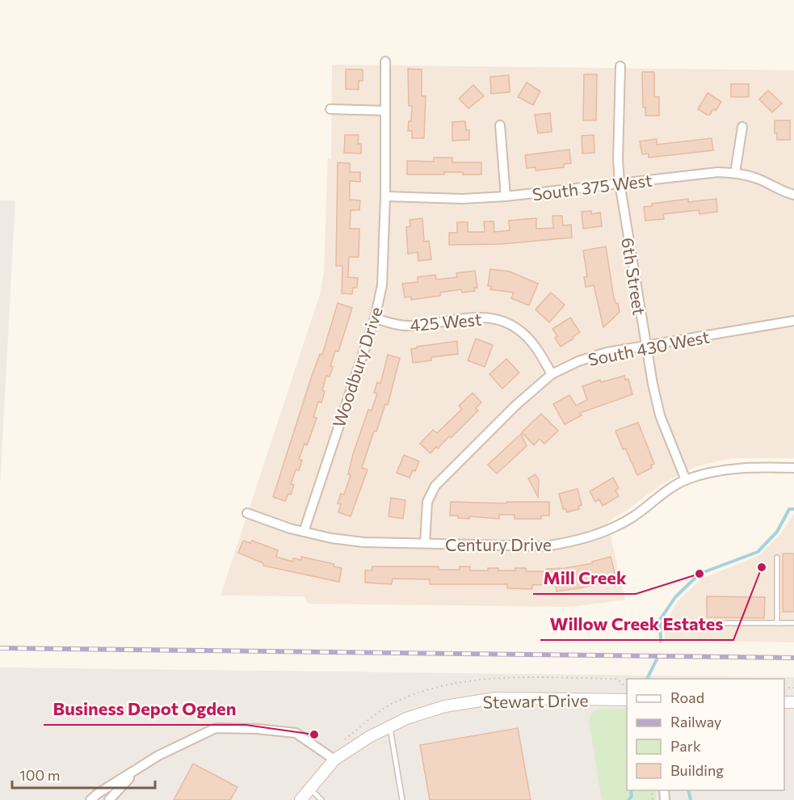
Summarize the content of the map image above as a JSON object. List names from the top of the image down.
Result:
{
  "streets": {
    "street": [
      "South 375 West",
      "6th Street",
      "425 West",
      "South 430 West",
      "Woodbury Drive",
      "Century Drive",
      "Stewart Drive"
    ]
  },
  "crossings": [
    ["South 375 West", "6th Street"],
    ["South 375 West", "Woodbury Drive"],
    ["6th Street", "South 430 West"],
    ["6th Street", "Century Drive"],
    ["425 West", "South 430 West"],
    ["425 West", "Woodbury Drive"],
    ["South 430 West", "Century Drive"],
    ["Woodbury Drive", "Century Drive"]
  ],
  "places": ["Willow Creek Estates", "Mill Creek", "Business Depot Ogden"],
  "legend": [
    "Road",
    "Railway",
    "Park",
    "Building"
  ],
  "scale_bar": "100 m"
}
